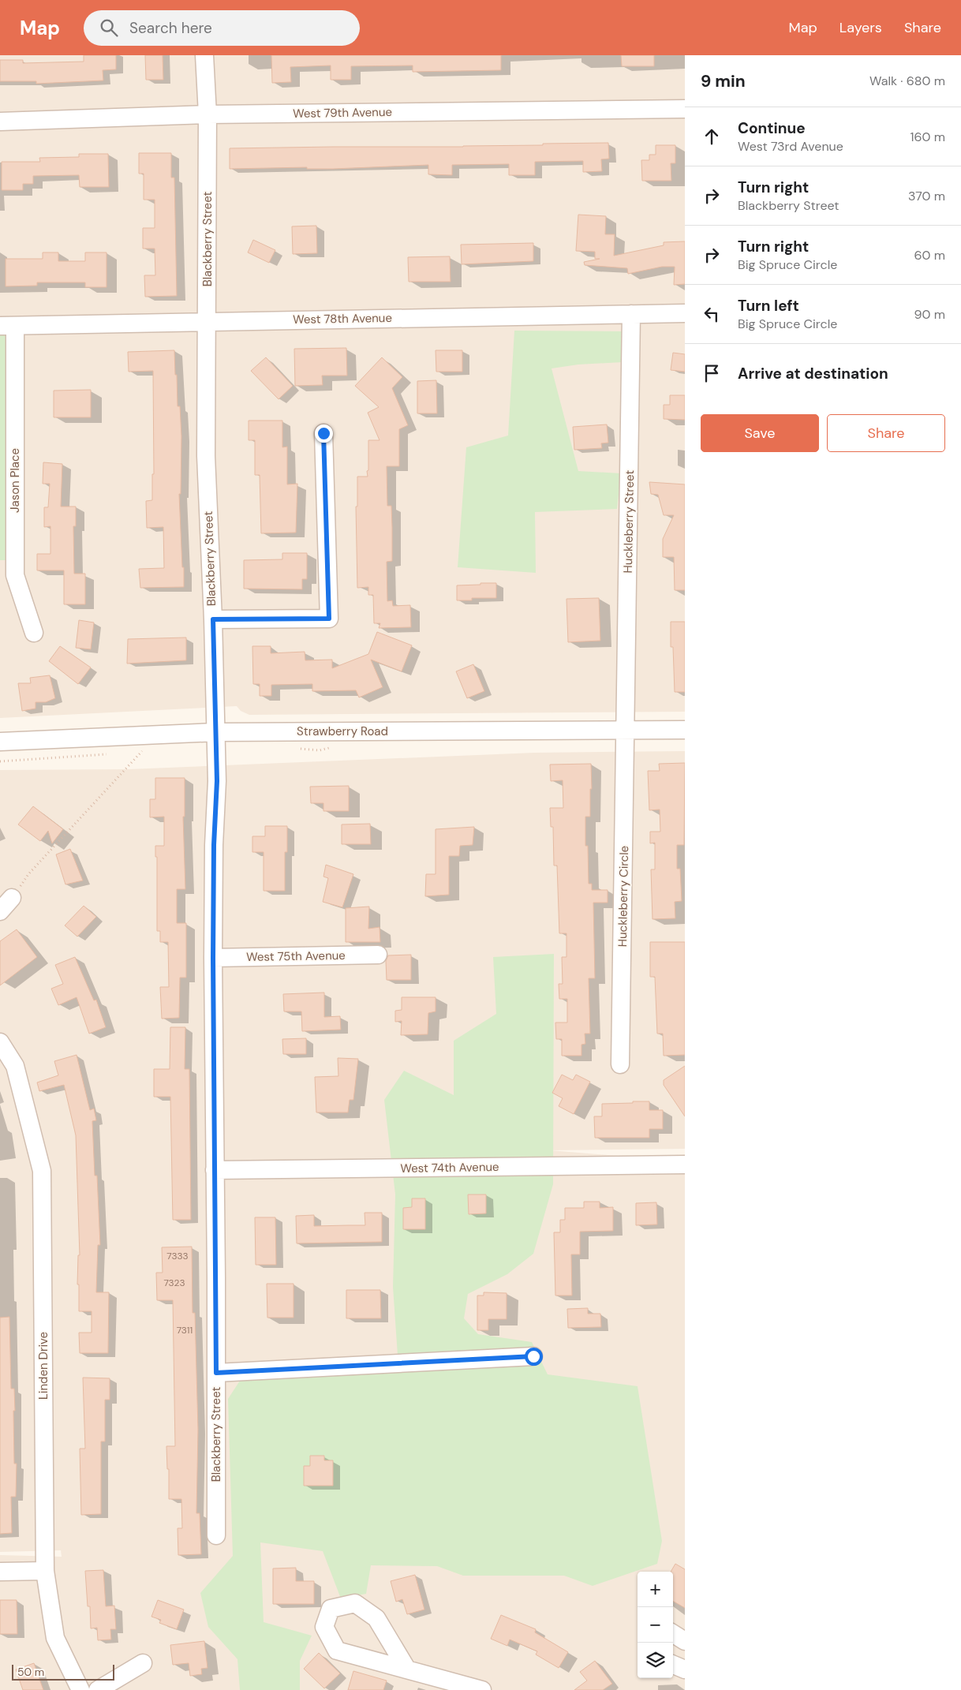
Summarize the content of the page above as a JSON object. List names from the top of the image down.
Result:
{
  "streets": {
    "street": [
      "West 79th Avenue",
      "Blackberry Street",
      "West 78th Avenue",
      "Jason Place",
      "Huckleberry Street",
      "Strawberry Road",
      "Huckleberry Circle",
      "West 75th Avenue",
      "West 74th Avenue",
      "Linden Drive"
    ]
  },
  "crossings": [
    ["West 79th Avenue", "Blackberry Street"],
    ["Blackberry Street", "West 78th Avenue"],
    ["Blackberry Street", "Strawberry Road"],
    ["Blackberry Street", "West 75th Avenue"],
    ["Blackberry Street", "West 74th Avenue"],
    ["West 78th Avenue", "Jason Place"],
    ["West 78th Avenue", "Huckleberry Street"],
    ["Huckleberry Street", "Strawberry Road"],
    ["Huckleberry Street", "Huckleberry Circle"],
    ["Strawberry Road", "Huckleberry Circle"]
  ],
  "house_numbers": ["7333", "7323", "7311"],
  "scale_bar": "50 m",
  "page": {
    "header": "Map",
    "search": "Search here",
    "nav": ["Map", "Layers", "Share"],
    "heading": ["9 min", "Walk · 680 m"],
    "list": [
      ["Continue", "West 73rd Avenue", "160 m"],
      ["Turn right", "Blackberry Street", "370 m"],
      ["Turn right", "Big Spruce Circle", "60 m"],
      ["Turn left", "Big Spruce Circle", "90 m"],
      "Arrive at destination"
    ],
    "buttons": ["Save", "Share"],
    "map_buttons": ["+", "−"],
    "scale": "50 m"
  }
}
